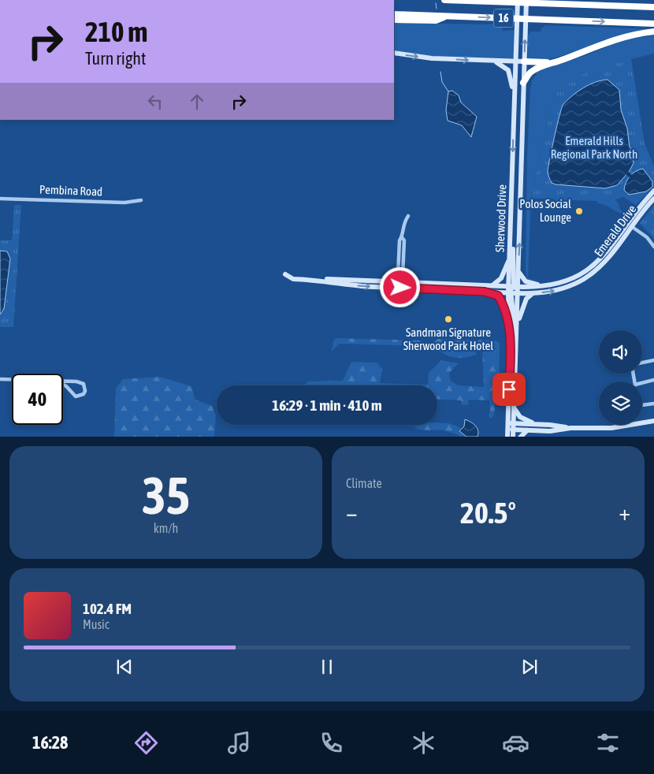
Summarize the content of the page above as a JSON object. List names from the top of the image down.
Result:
{
  "streets": {
    "highway": ["16"],
    "main road": ["Sherwood Drive", "Emerald Drive"],
    "street": ["Pembina Road"]
  },
  "crossings": [
    ["Sherwood Drive", "Emerald Drive"]
  ],
  "parks": ["Emerald Hills Regional Park North"],
  "places": ["Polos Social Lounge", "Sandman Signature Sherwood Park Hotel"],
  "page": {
    "turn": ["210 m", "Turn right"],
    "limit": "40",
    "trip": "16:29 · 1 min · 410 m",
    "tile": [
      ["35", "km/h"],
      "Climate"
    ],
    "heat": ["−", "20.5°", "+"],
    "song": ["102.4 FM", "Music"],
    "tabs": "16:28"
  }
}
